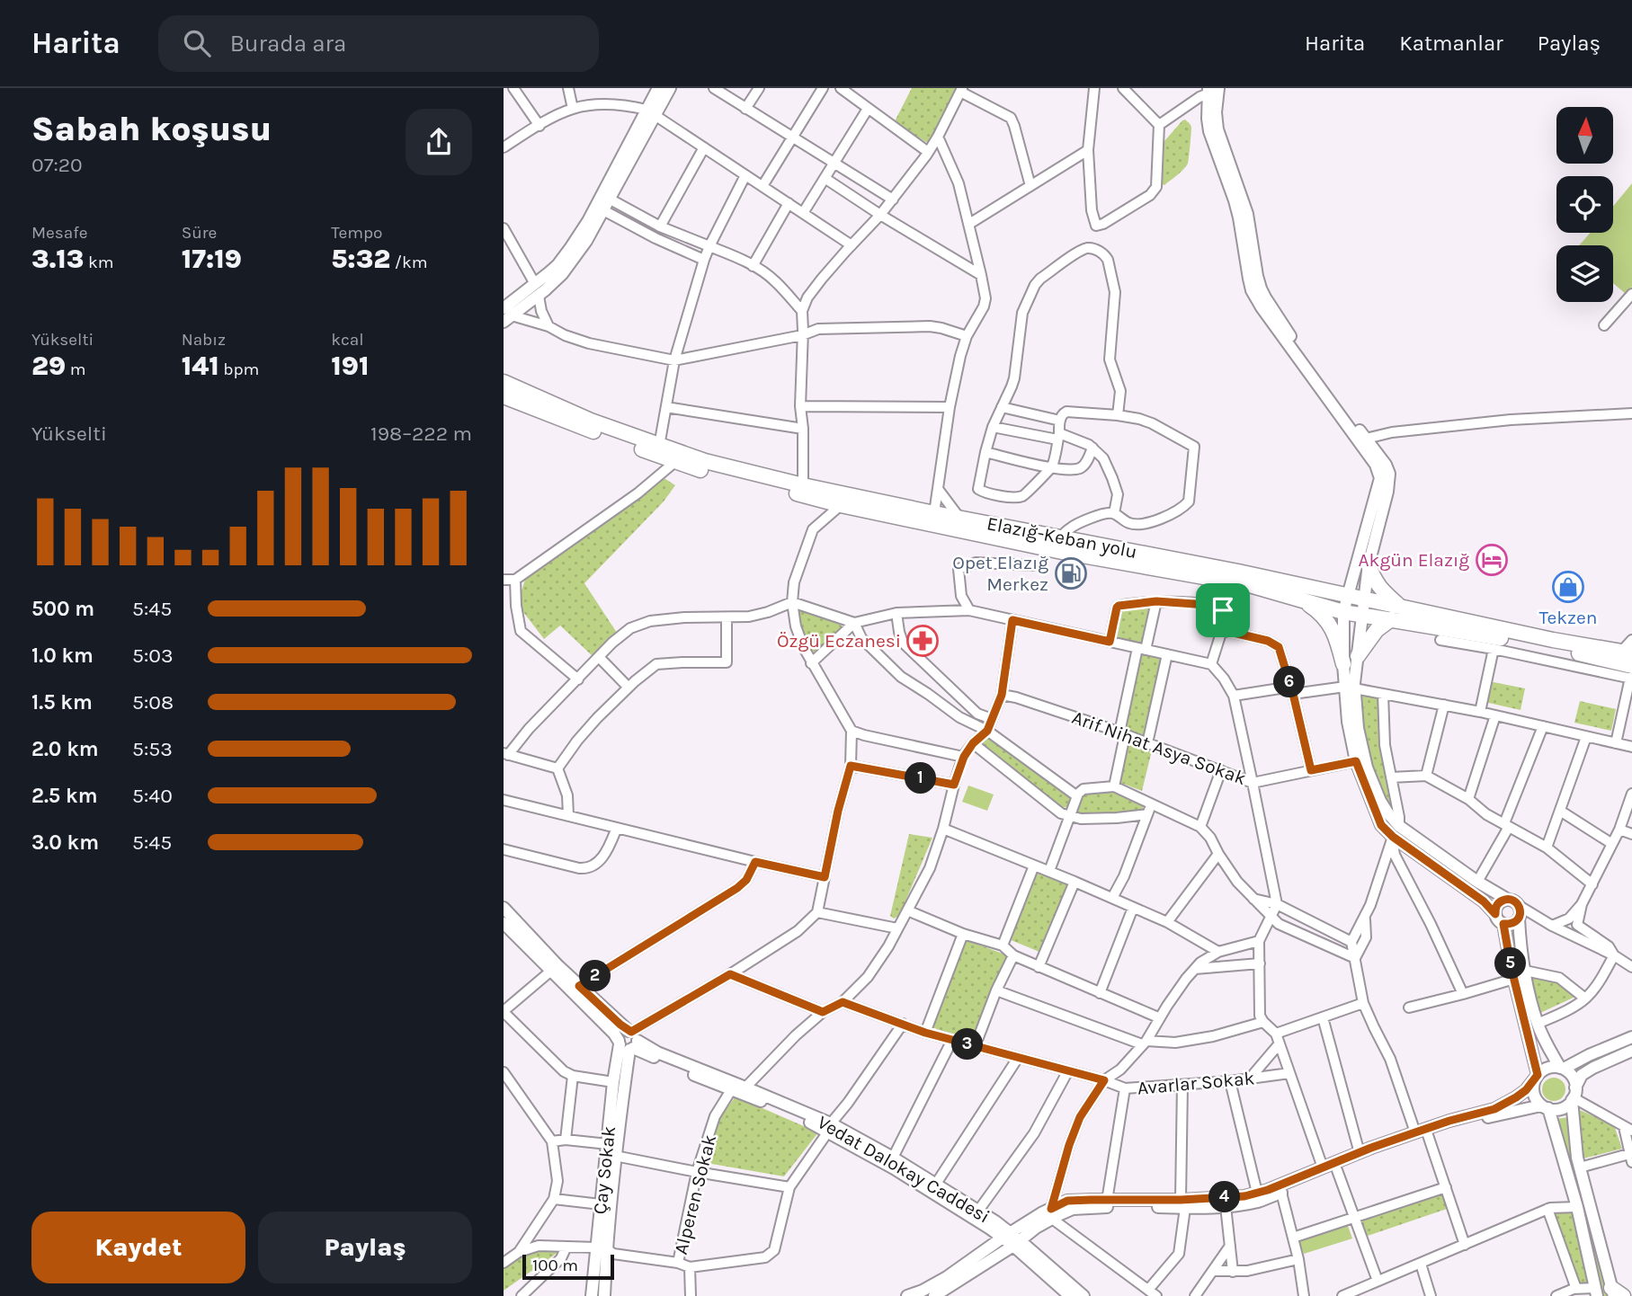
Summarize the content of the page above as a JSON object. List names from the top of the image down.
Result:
{
  "streets": {
    "highway": ["Elazığ-Keban yolu"],
    "main road": ["Vedat Dalokay Caddesi", "Çay Sokak"],
    "street": ["Arif Nihat Asya Sokak", "Avarlar Sokak", "Alperen Sokak"]
  },
  "crossings": [
    ["Vedat Dalokay Caddesi", "Çay Sokak"],
    ["Vedat Dalokay Caddesi", "Alperen Sokak"]
  ],
  "places": {
    "hotel": ["Akgün Elazığ"],
    "fuel station": ["Opet Elazığ Merkez"],
    "shop": ["Tekzen"],
    "pharmacy": ["Özgü Eczanesi"]
  },
  "scale_bar": "100 m",
  "north": "top",
  "page": {
    "header": "Harita",
    "search": "Burada ara",
    "nav": ["Harita", "Katmanlar", "Paylaş"],
    "heading": ["Sabah koşusu", "07:20"],
    "stats": [
      ["Mesafe", "3.13 km"],
      ["Süre", "17:19"],
      ["Tempo", "5:32 /km"],
      ["Yükselti", "29 m"],
      ["Nabız", "141 bpm"],
      ["kcal", "191"]
    ],
    "chart": ["Yükselti", "198–222 m"],
    "list": [
      {
        "name": "500 m",
        "note": "5:45"
      },
      {
        "name": "1.0 km",
        "note": "5:03"
      },
      {
        "name": "1.5 km",
        "note": "5:08"
      },
      {
        "name": "2.0 km",
        "note": "5:53"
      },
      {
        "name": "2.5 km",
        "note": "5:40"
      },
      {
        "name": "3.0 km",
        "note": "5:45"
      }
    ],
    "pins": [
      "6",
      "1",
      "5",
      "2",
      "3",
      "4"
    ],
    "buttons": ["Kaydet", "Paylaş"],
    "scale": "100 m"
  }
}
